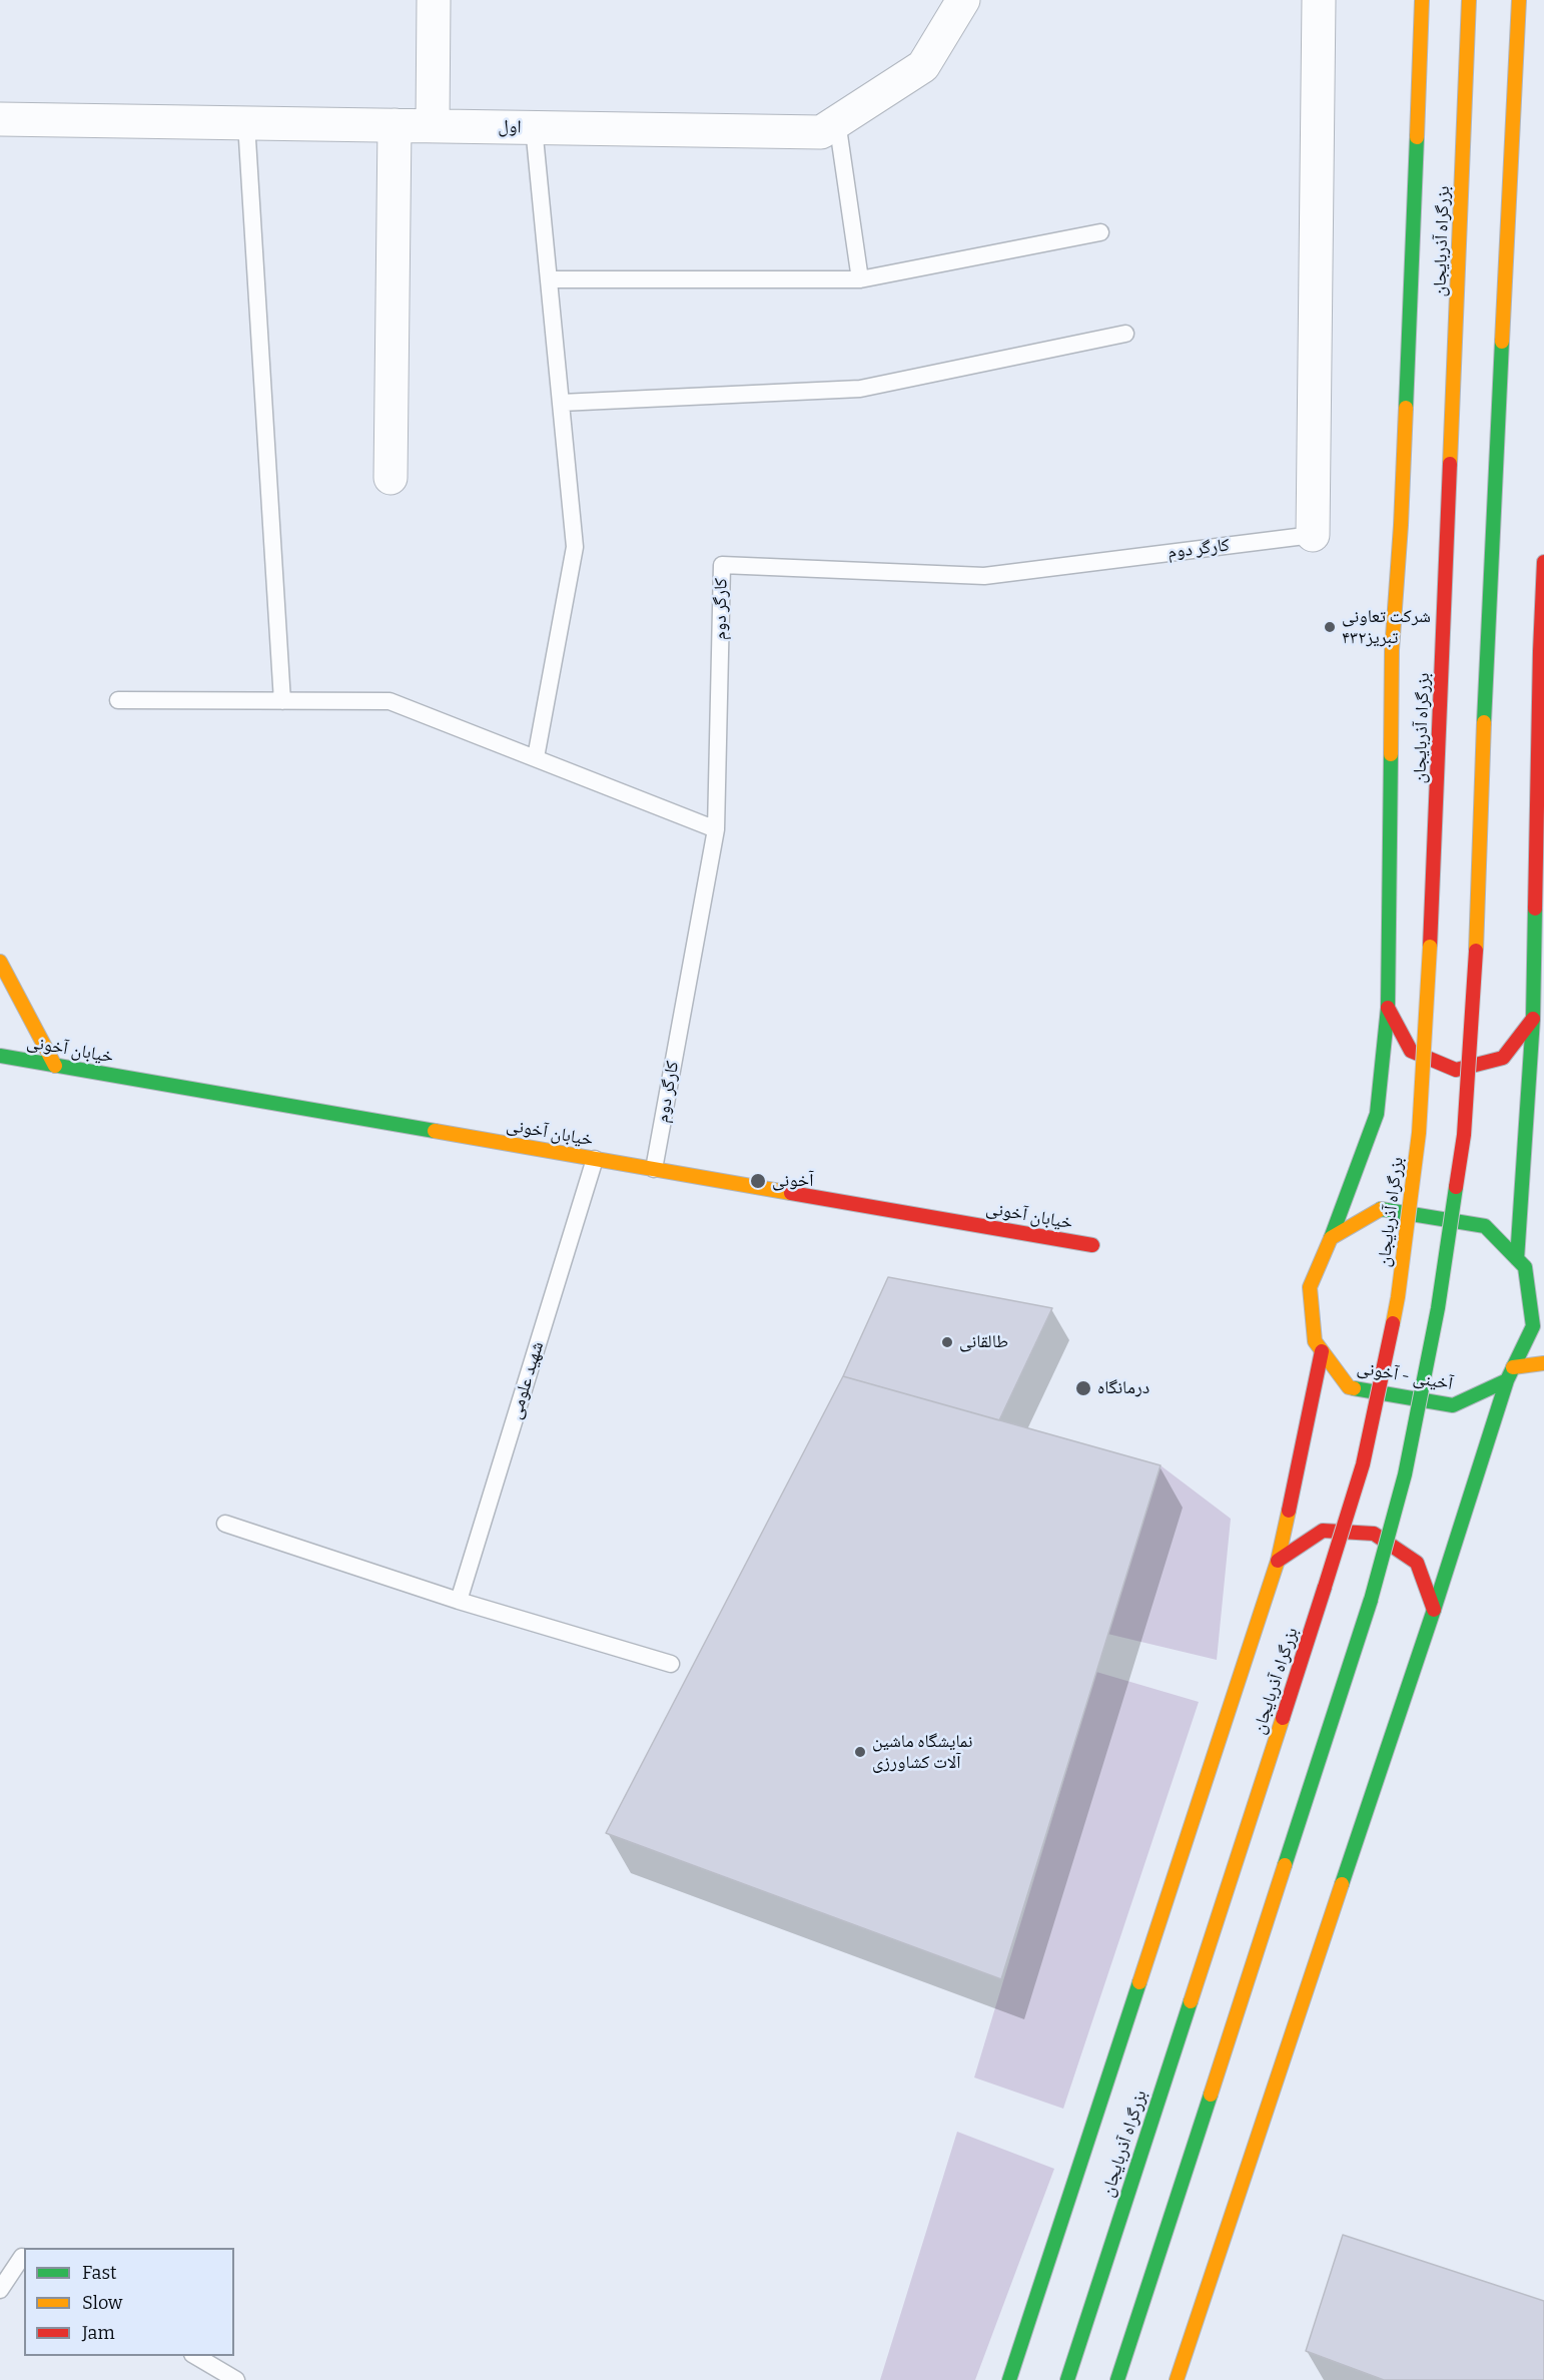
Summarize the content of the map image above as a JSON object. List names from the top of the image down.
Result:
{
  "streets": {
    "main road": ["بزرگراه آذربایجان", "خیابان آخونی", "آخینی - آخونی"],
    "street": ["اول"],
    "lane": ["کارگر دوم", "شهید علومی"]
  },
  "crossings": [
    ["بزرگراه آذربایجان", "آخینی - آخونی"],
    ["کارگر دوم", "خیابان آخونی"],
    ["خیابان آخونی", "شهید علومی"]
  ],
  "places": [
    "شرکت تعاونی ۴۳۲تبریز",
    "آخونی",
    "طالقانی",
    "درمانگاه",
    "نمایشگاه ماشین آلات کشاورزی"
  ],
  "legend": ["Fast", "Slow", "Jam"]
}
